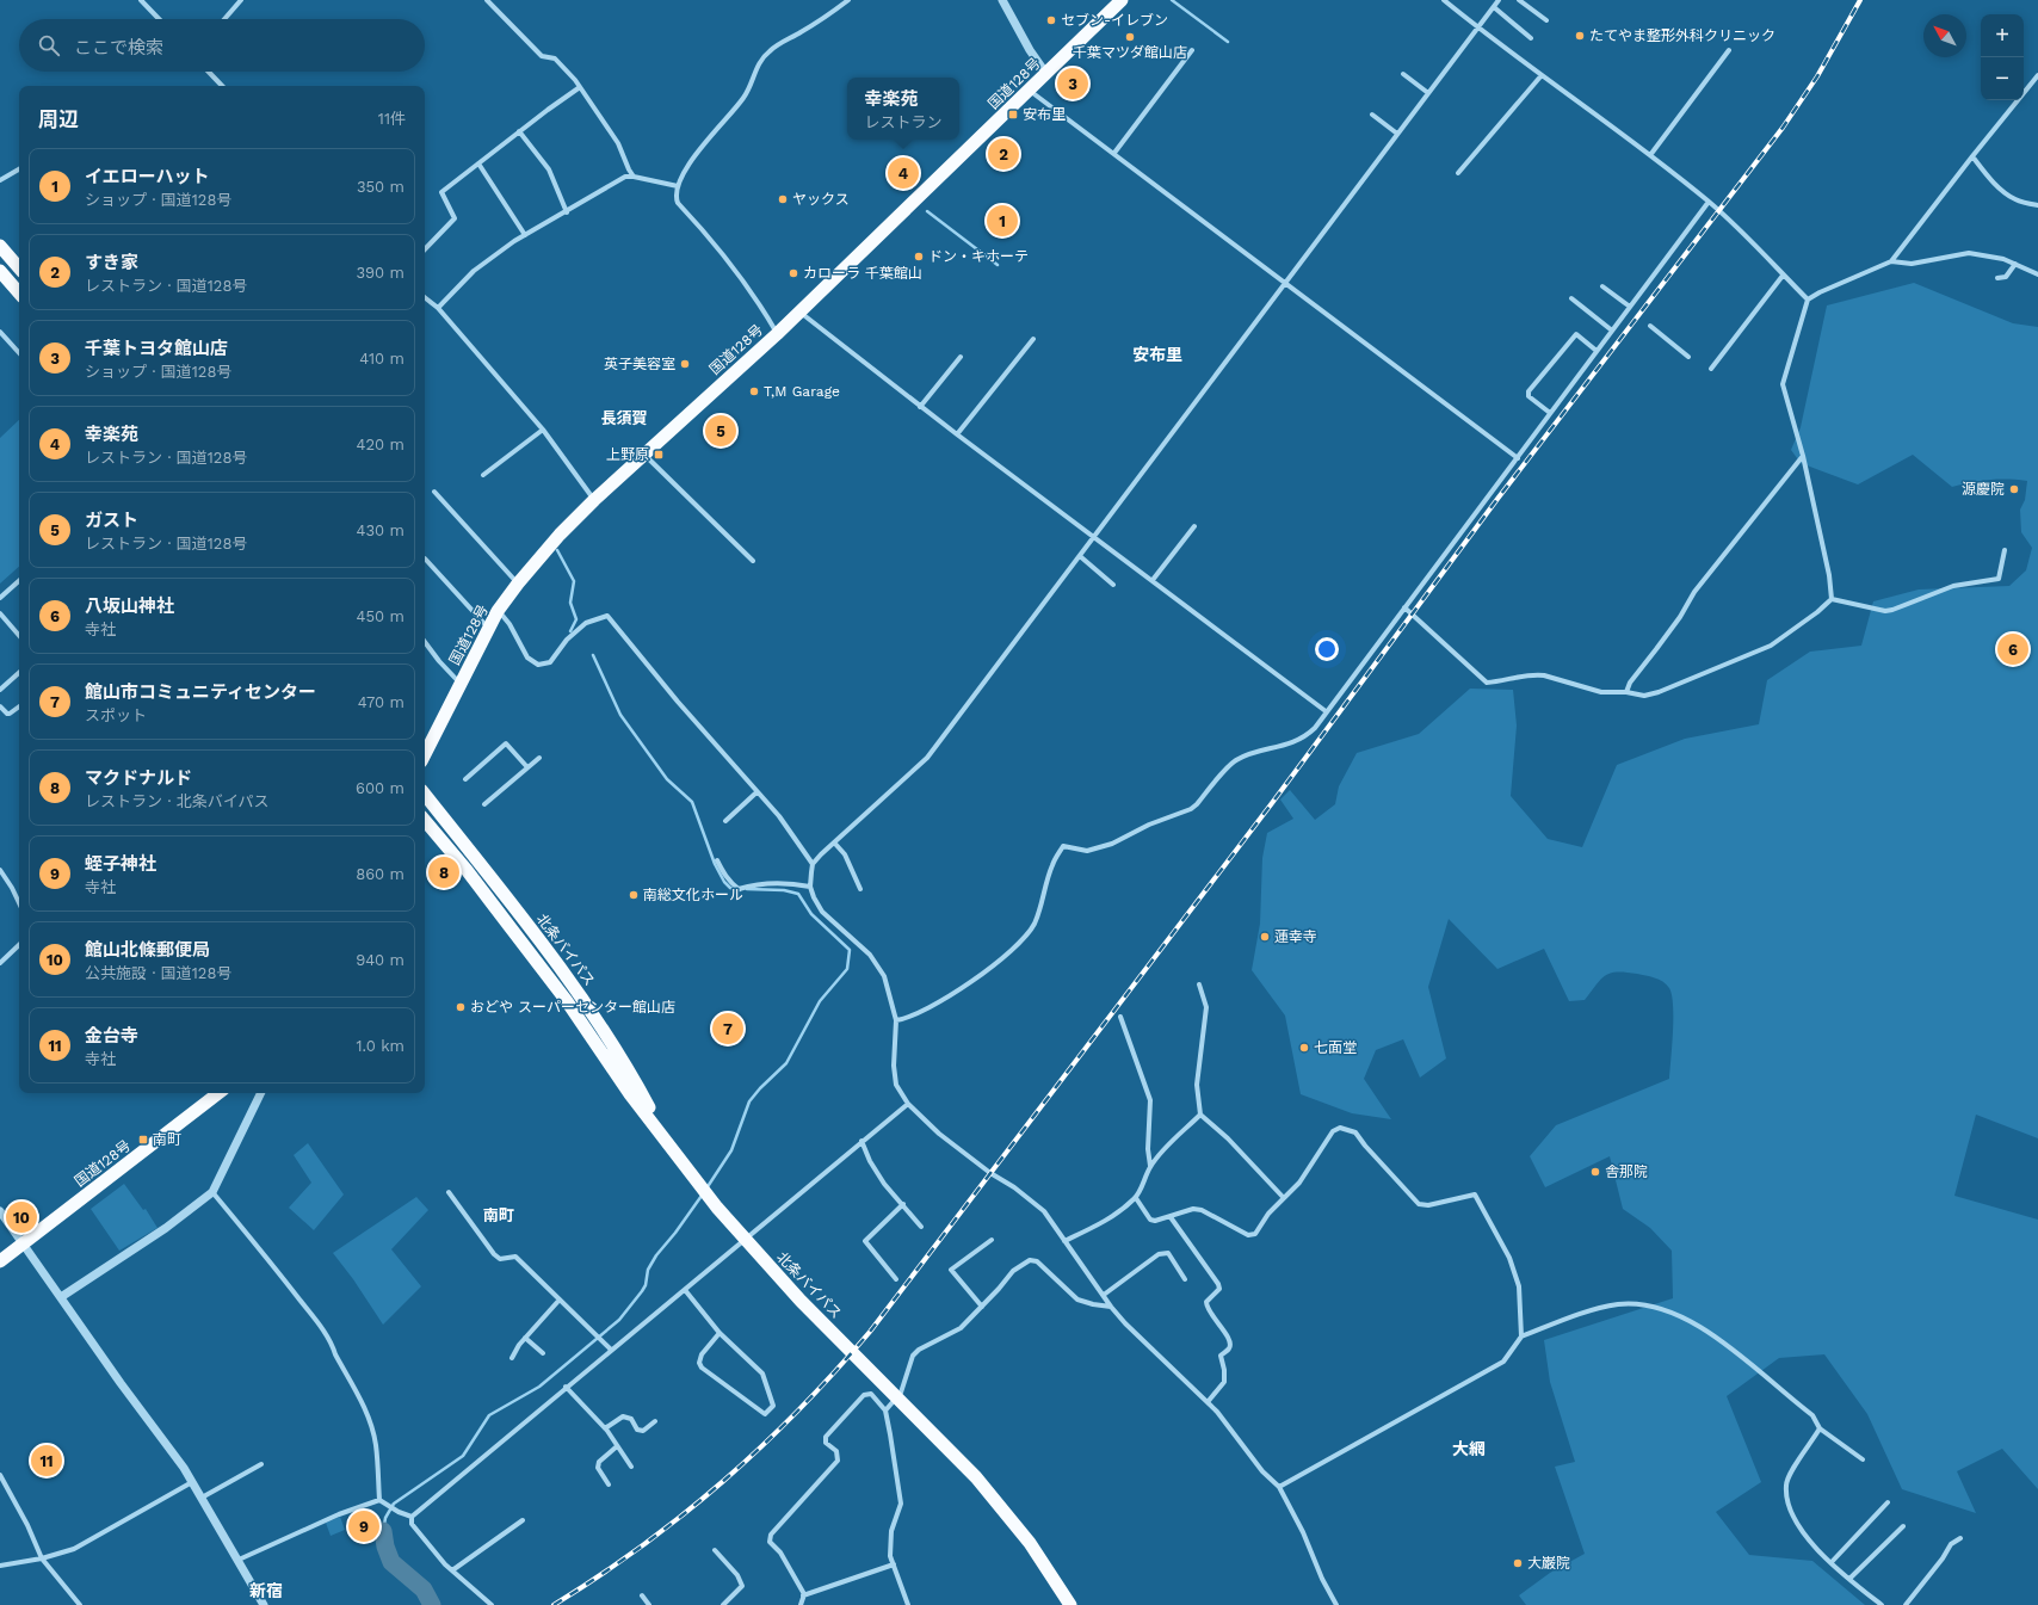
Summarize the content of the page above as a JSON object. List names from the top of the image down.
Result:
{
  "streets": {
    "highway": ["国道128号", "北条バイパス"]
  },
  "districts": [
    "安布里",
    "長須賀",
    "南町",
    "大網",
    "新宿"
  ],
  "places": {
    "other": [
      "セブン-イレブン",
      "たてやま整形外科クリニック",
      "千葉マツダ館山店",
      "ヤックス",
      "ドン・キホーテ",
      "カローラ 千葉館山",
      "英子美容室",
      "T,M Garage",
      "源慶院",
      "南総文化ホール",
      "蓮幸寺",
      "おどや スーパーセンター館山店",
      "七面堂",
      "舎那院",
      "大巌院"
    ],
    "transit": ["安布里", "上野原", "南町"]
  },
  "north": "top left",
  "page": {
    "map_buttons": ["+", "−"],
    "search": "ここで検索",
    "pins": [
      "3",
      "2",
      "4",
      "1",
      "5",
      "6",
      "8",
      "7",
      "10",
      "11",
      "9"
    ],
    "popup": ["幸楽苑", "レストラン"],
    "heading": ["周辺", "11件"],
    "list": [
      {
        "mark": "1",
        "name": "イエローハット",
        "note": "ショップ · 国道128号",
        "value": "350 m"
      },
      {
        "mark": "2",
        "name": "すき家",
        "note": "レストラン · 国道128号",
        "value": "390 m"
      },
      {
        "mark": "3",
        "name": "千葉トヨタ館山店",
        "note": "ショップ · 国道128号",
        "value": "410 m"
      },
      {
        "mark": "4",
        "name": "幸楽苑",
        "note": "レストラン · 国道128号",
        "value": "420 m"
      },
      {
        "mark": "5",
        "name": "ガスト",
        "note": "レストラン · 国道128号",
        "value": "430 m"
      },
      {
        "mark": "6",
        "name": "八坂山神社",
        "note": "寺社",
        "value": "450 m"
      },
      {
        "mark": "7",
        "name": "館山市コミュニティセンター",
        "note": "スポット",
        "value": "470 m"
      },
      {
        "mark": "8",
        "name": "マクドナルド",
        "note": "レストラン · 北条バイパス",
        "value": "600 m"
      },
      {
        "mark": "9",
        "name": "蛭子神社",
        "note": "寺社",
        "value": "860 m"
      },
      {
        "mark": "10",
        "name": "館山北條郵便局",
        "note": "公共施設 · 国道128号",
        "value": "940 m"
      },
      {
        "mark": "11",
        "name": "金台寺",
        "note": "寺社",
        "value": "1.0 km"
      }
    ]
  }
}
